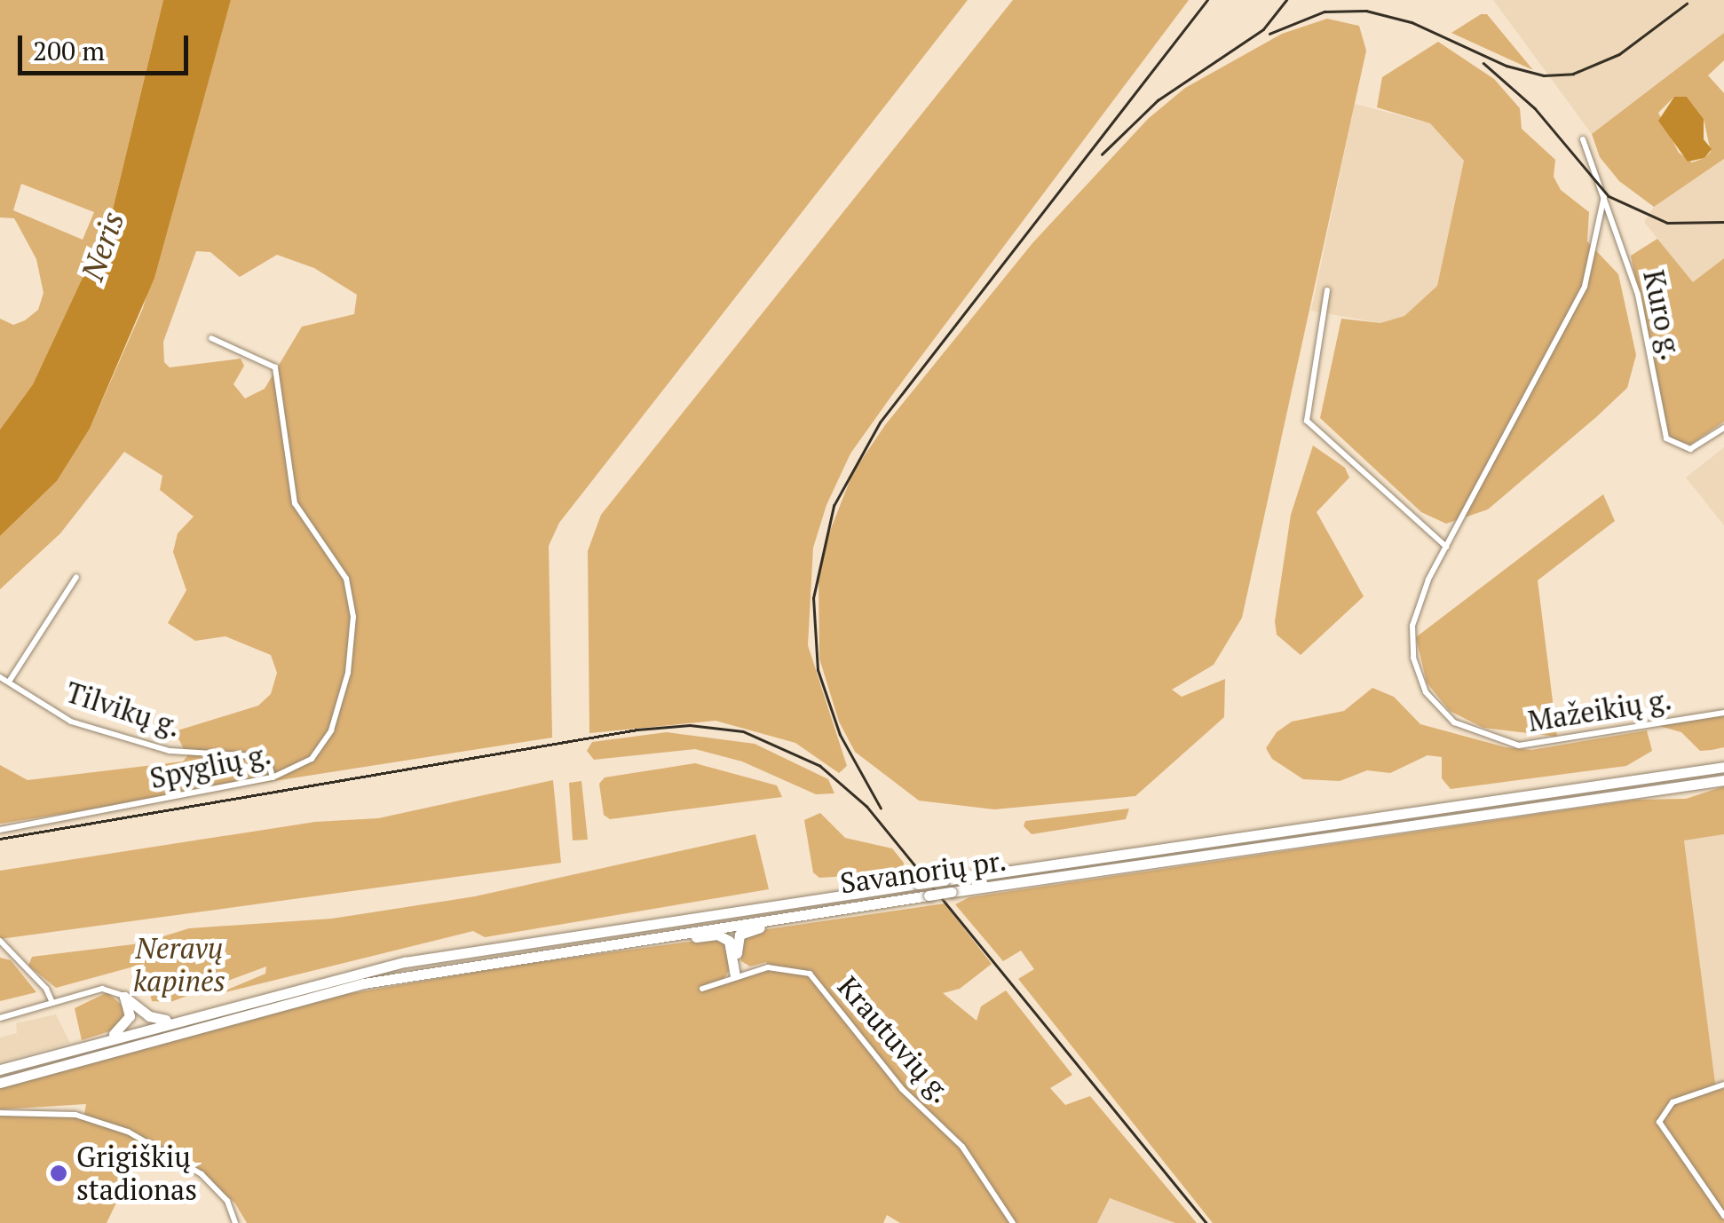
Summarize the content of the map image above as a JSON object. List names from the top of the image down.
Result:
{
  "streets": {
    "highway": ["Savanorių pr."],
    "street": [
      "Kuro g.",
      "Tilvikų g.",
      "Mažeikių g.",
      "Spyglių g.",
      "Krautuvių g."
    ]
  },
  "crossings": [
    ["Tilvikų g.", "Spyglių g."]
  ],
  "water": ["Neris"],
  "parks": ["Neravų kapinės"],
  "places": ["Grigiškių stadionas"],
  "scale_bar": "200 m"
}
